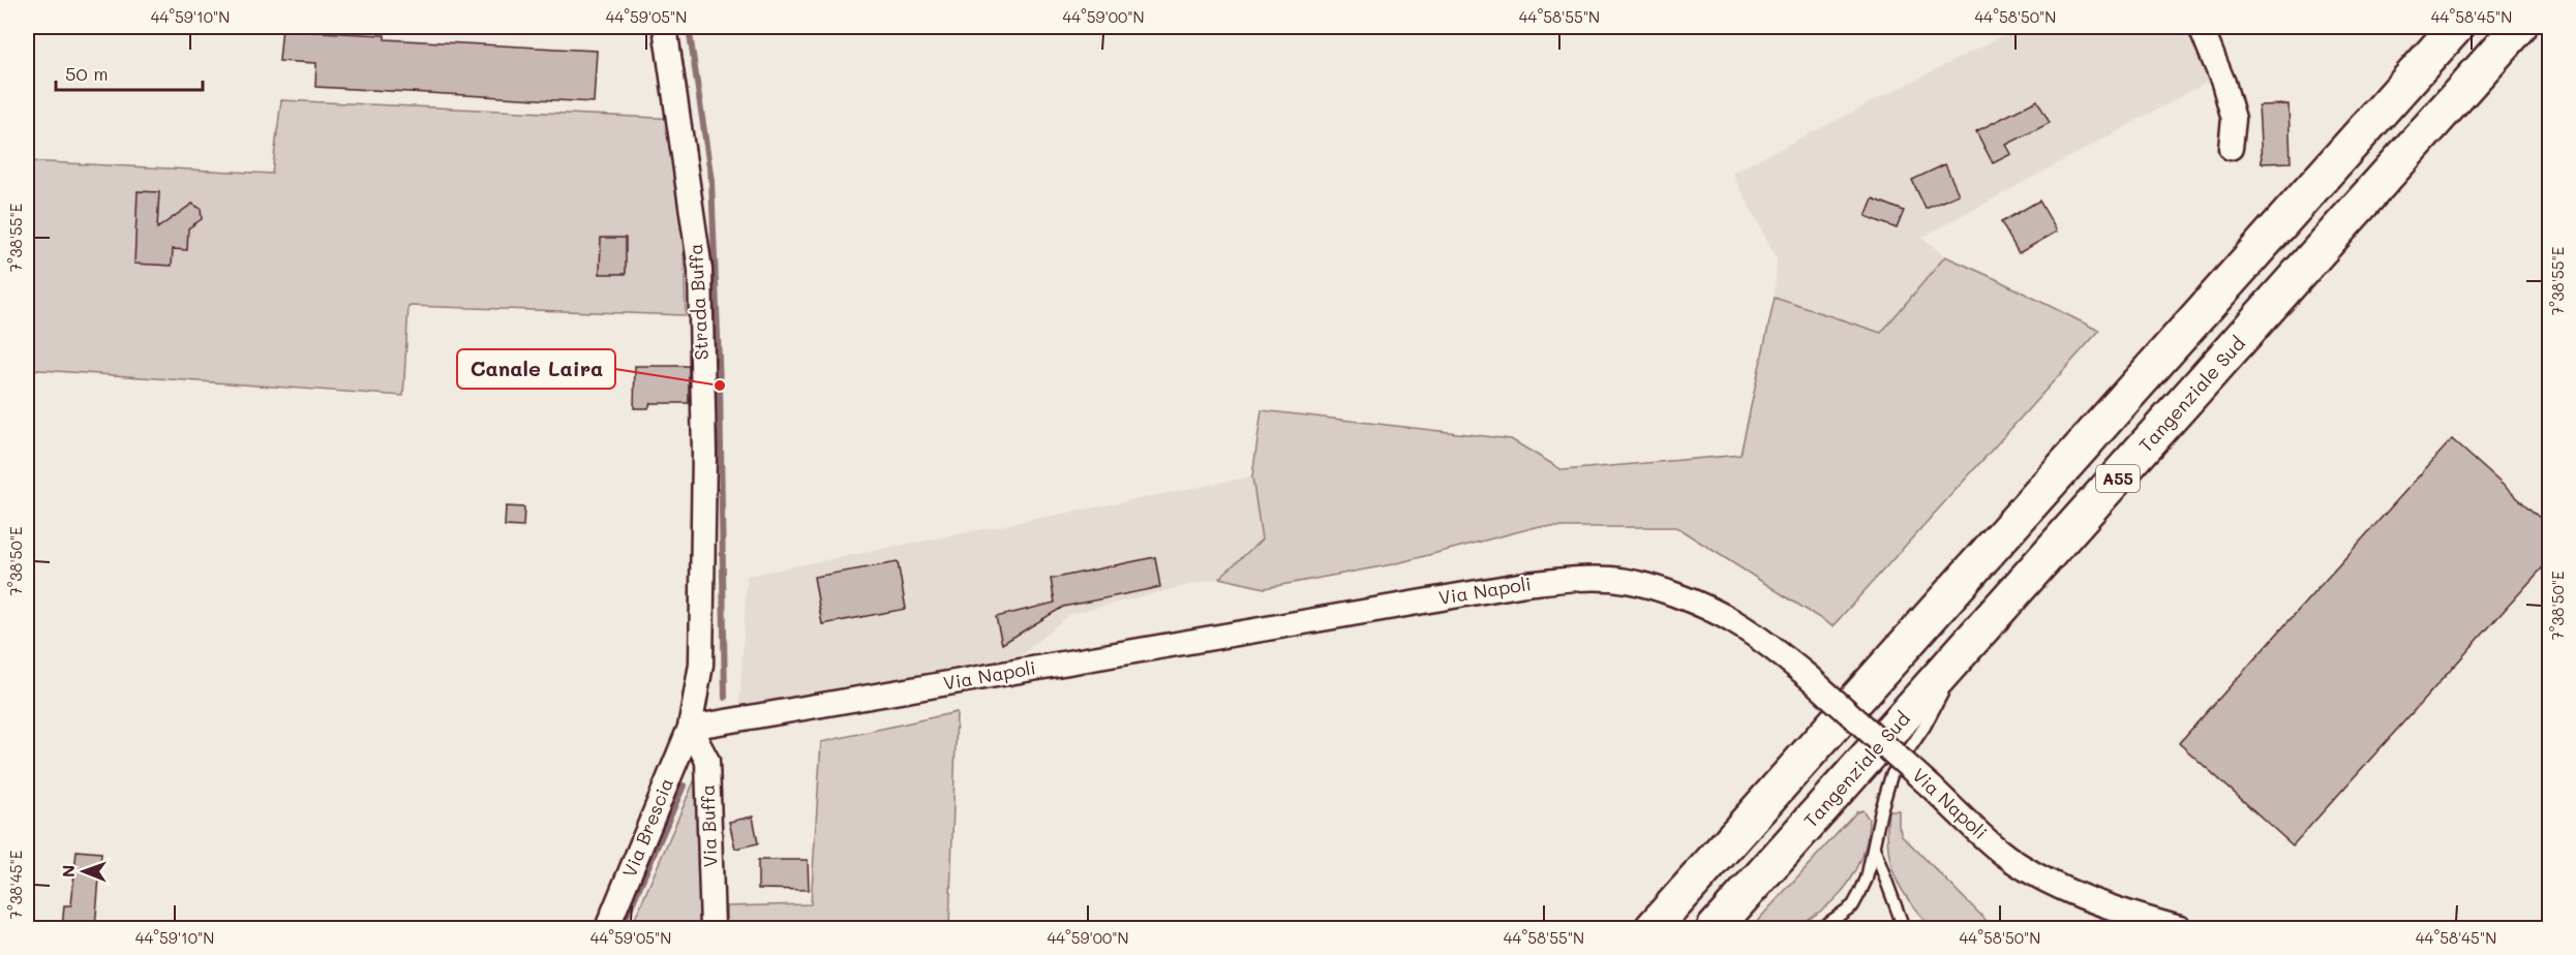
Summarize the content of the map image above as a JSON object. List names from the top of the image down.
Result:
{
  "streets": {
    "highway": ["Tangenziale Sud", "A55"],
    "street": [
      "Strada Buffa",
      "Via Napoli",
      "Via Buffa",
      "Via Brescia"
    ]
  },
  "crossings": [
    ["Strada Buffa", "Via Napoli"],
    ["Strada Buffa", "Via Buffa"],
    ["Strada Buffa", "Via Brescia"],
    ["Via Napoli", "Via Buffa"],
    ["Via Napoli", "Via Brescia"],
    ["Via Buffa", "Via Brescia"]
  ],
  "places": ["Canale Laira"],
  "scale_bar": "50 m",
  "north": "left",
  "coordinates": [
    "44°59'10\"N",
    "44°59'05\"N",
    "44°59'00\"N",
    "44°58'55\"N",
    "44°58'50\"N",
    "44°58'45\"N",
    "7°38'55\"E",
    "7°38'50\"E",
    "7°38'45\"E"
  ]
}
